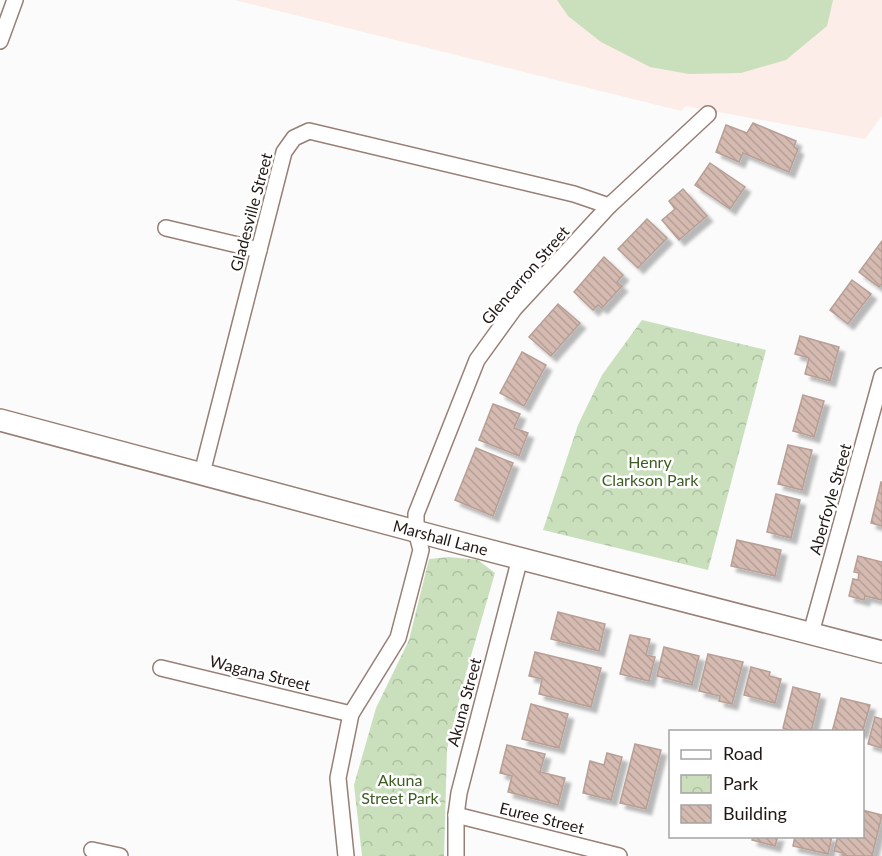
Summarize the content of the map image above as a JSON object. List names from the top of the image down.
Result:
{
  "streets": {
    "street": [
      "Gladesville Street",
      "Glencarron Street",
      "Aberfoyle Street",
      "Marshall Lane",
      "Wagana Street",
      "Akuna Street",
      "Euree Street"
    ]
  },
  "crossings": [
    ["Gladesville Street", "Glencarron Street"],
    ["Gladesville Street", "Marshall Lane"],
    ["Glencarron Street", "Marshall Lane"],
    ["Glencarron Street", "Wagana Street"],
    ["Aberfoyle Street", "Marshall Lane"],
    ["Marshall Lane", "Akuna Street"],
    ["Akuna Street", "Euree Street"]
  ],
  "parks": ["Henry Clarkson Park", "Akuna Street Park"],
  "legend": ["Road", "Park", "Building"]
}
